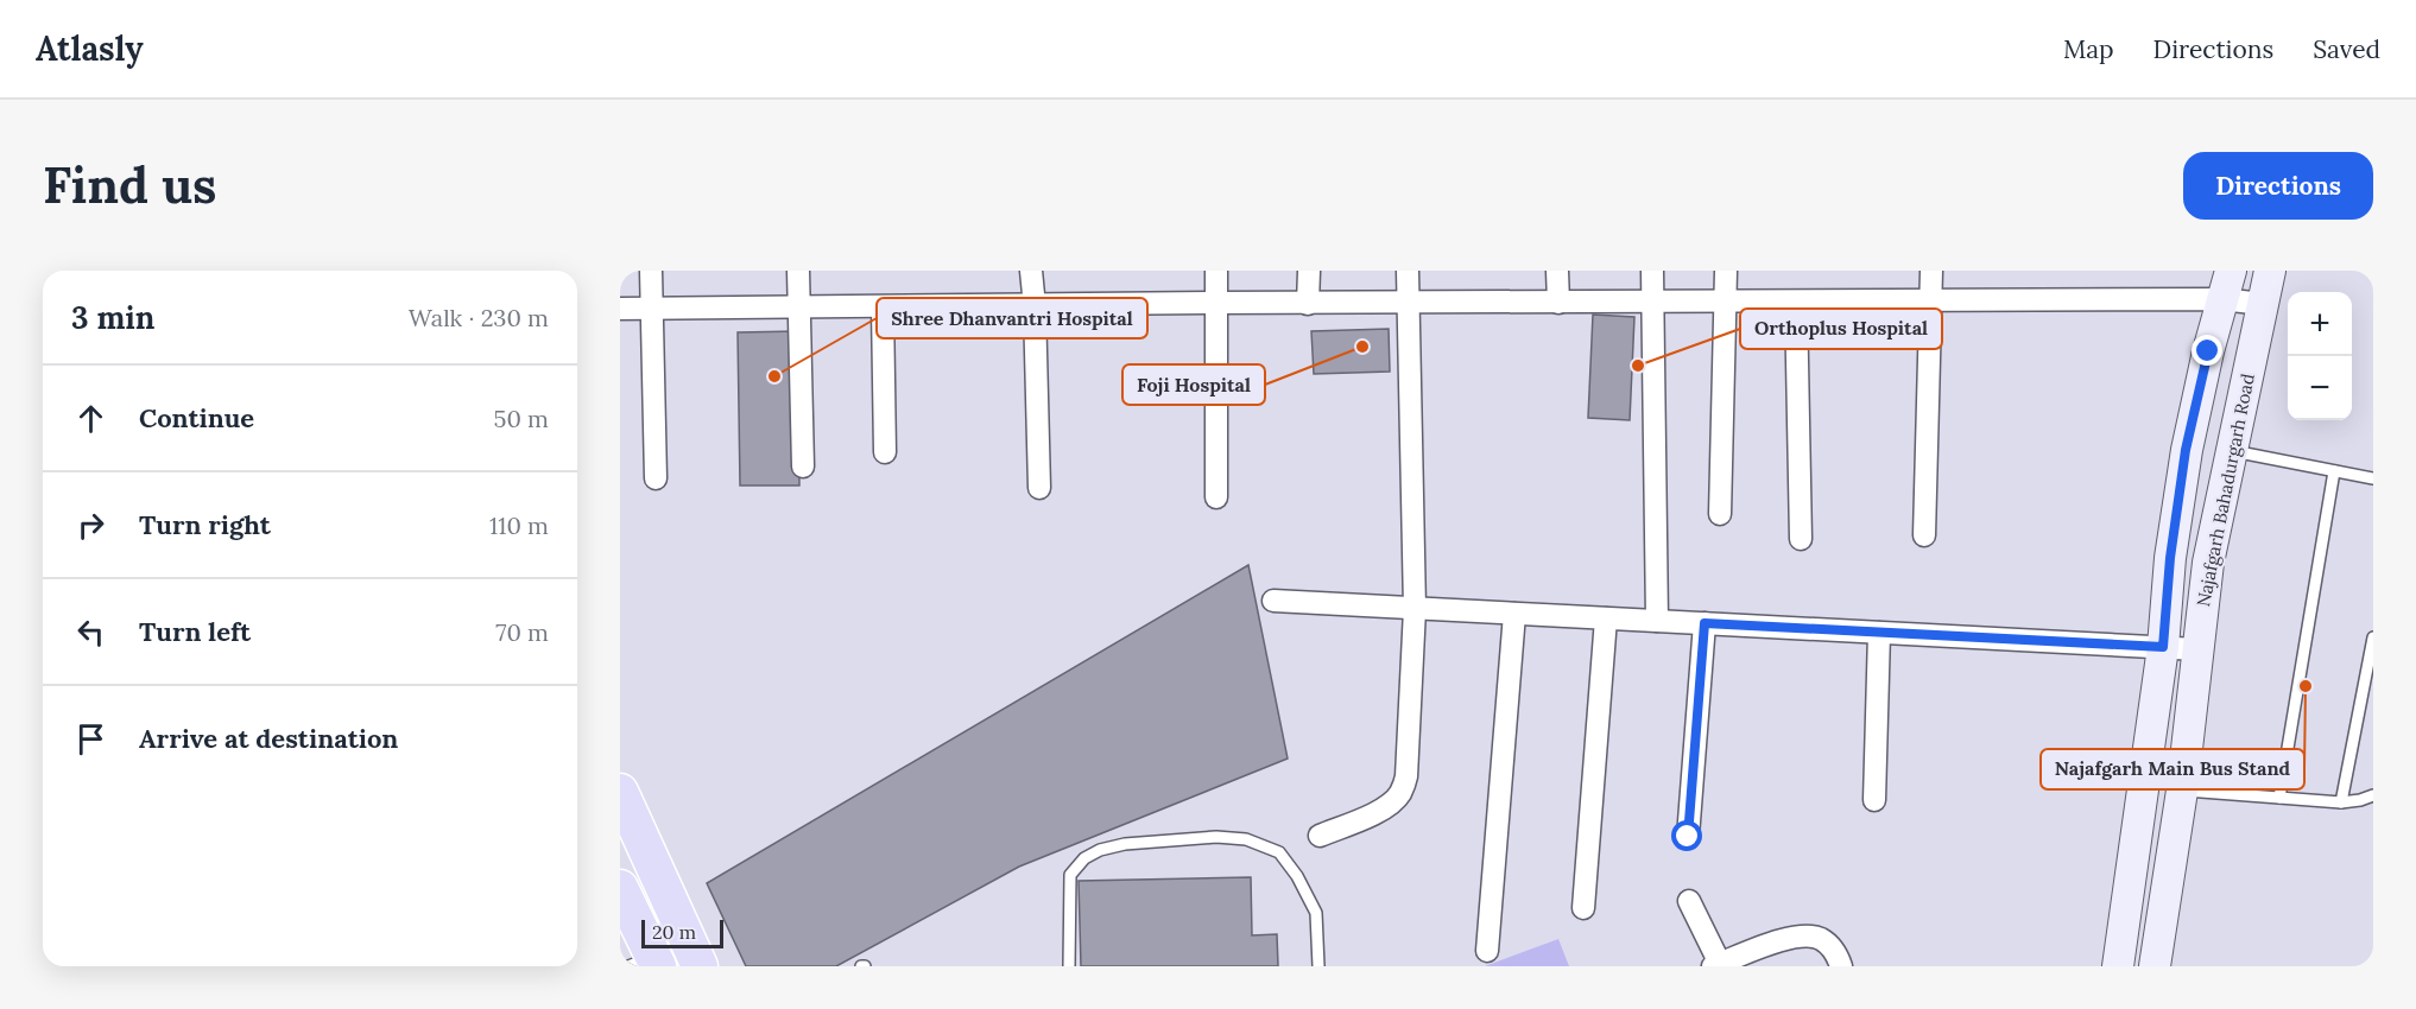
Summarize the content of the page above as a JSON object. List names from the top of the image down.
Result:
{
  "streets": {
    "main road": ["Najafgarh Bahadurgarh Road"]
  },
  "places": [
    "Foji Hospital",
    "Orthoplus Hospital",
    "Shree Dhanvantri Hospital",
    "Najafgarh Main Bus Stand"
  ],
  "scale_bar": "20 m",
  "page": {
    "header": "Atlasly",
    "nav": ["Map", "Directions", "Saved"],
    "buttons": "Directions",
    "title": "Find us",
    "heading": ["3 min", "Walk · 230 m"],
    "map_buttons": ["+", "−"],
    "list": [
      ["Continue", "50 m"],
      ["Turn right", "110 m"],
      ["Turn left", "70 m"],
      "Arrive at destination"
    ],
    "scale": "20 m"
  }
}
